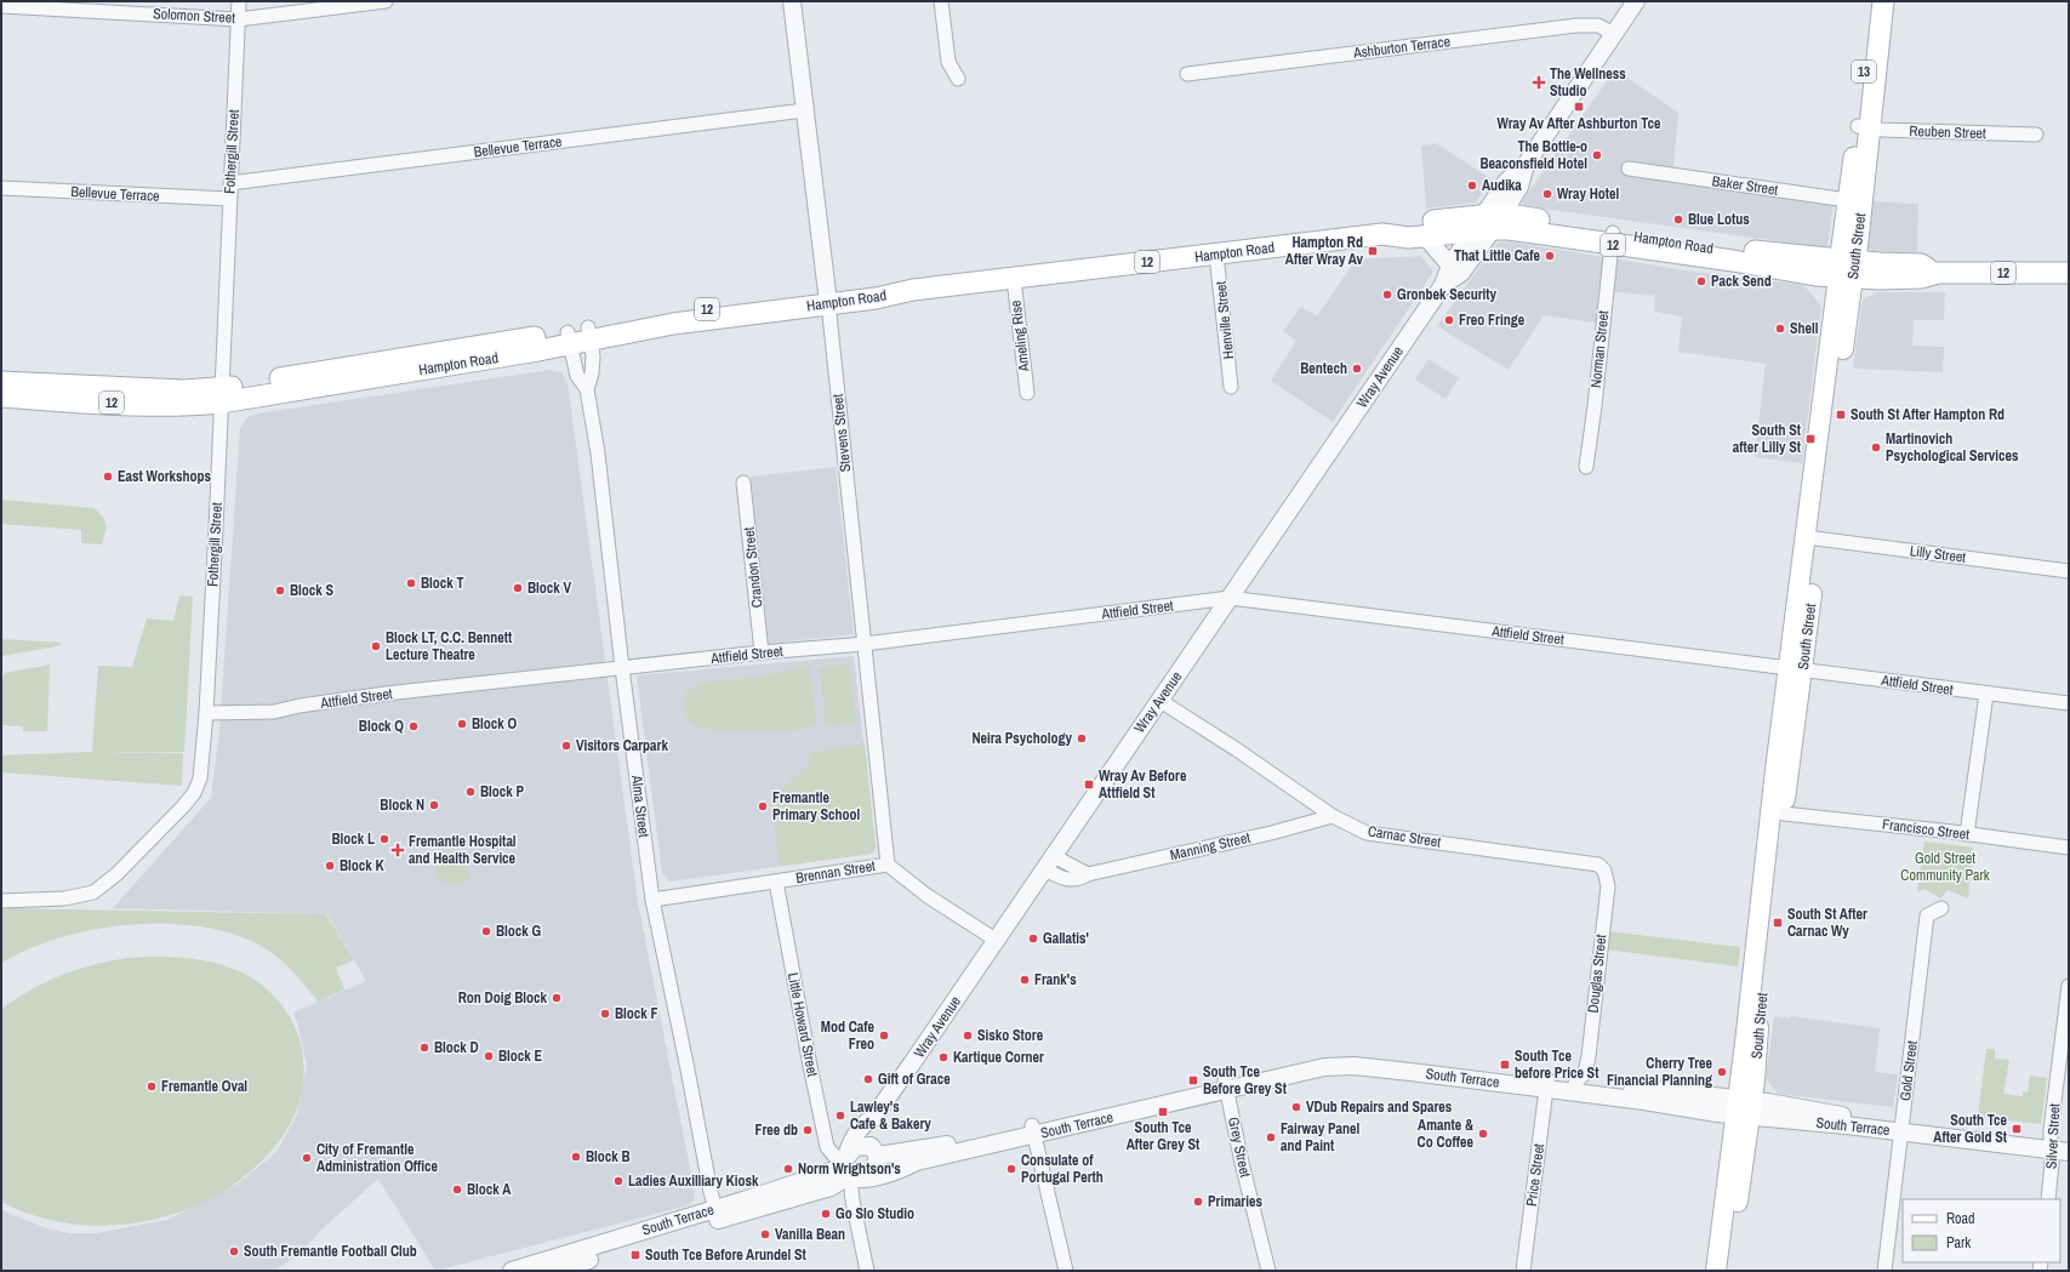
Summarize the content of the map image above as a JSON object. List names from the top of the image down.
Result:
{
  "streets": {
    "main road": [
      "13",
      "Hampton Road",
      "12",
      "South Street"
    ],
    "street": [
      "Solomon Street",
      "Ashburton Terrace",
      "Reuben Street",
      "Bellevue Terrace",
      "Fothergill Street",
      "Baker Street",
      "Henville Street",
      "Ameling Rise",
      "Norman Street",
      "Wray Avenue",
      "Stevens Street",
      "Lilly Street",
      "Crandon Street",
      "Attfield Street",
      "Alma Street",
      "Francisco Street",
      "Carnac Street",
      "Manning Street",
      "Brennan Street",
      "Douglas Street",
      "Little Howard Street",
      "Gold Street",
      "South Terrace",
      "Silver Street",
      "Grey Street",
      "Price Street"
    ]
  },
  "crossings": [
    ["Solomon Street", "Fothergill Street"],
    ["Ashburton Terrace", "Wray Avenue"],
    ["Reuben Street", "South Street"],
    ["Bellevue Terrace", "Fothergill Street"],
    ["Bellevue Terrace", "Stevens Street"],
    ["Fothergill Street", "Hampton Road"],
    ["Fothergill Street", "Attfield Street"],
    ["Baker Street", "South Street"],
    ["Hampton Road", "South Street"],
    ["Hampton Road", "Henville Street"],
    ["Hampton Road", "Ameling Rise"],
    ["Hampton Road", "Norman Street"],
    ["Hampton Road", "Wray Avenue"],
    ["Hampton Road", "Stevens Street"],
    ["Hampton Road", "Alma Street"],
    ["South Street", "Lilly Street"],
    ["South Street", "Attfield Street"],
    ["South Street", "Francisco Street"],
    ["South Street", "South Terrace"],
    ["Wray Avenue", "Attfield Street"],
    ["Wray Avenue", "Carnac Street"],
    ["Wray Avenue", "Manning Street"],
    ["Wray Avenue", "Brennan Street"],
    ["Wray Avenue", "Little Howard Street"],
    ["Wray Avenue", "South Terrace"],
    ["Stevens Street", "Attfield Street"],
    ["Stevens Street", "Brennan Street"],
    ["Crandon Street", "Attfield Street"],
    ["Attfield Street", "Alma Street"],
    ["Alma Street", "Brennan Street"],
    ["Alma Street", "South Terrace"],
    ["Carnac Street", "Manning Street"],
    ["Carnac Street", "Douglas Street"],
    ["Brennan Street", "Little Howard Street"],
    ["Douglas Street", "South Terrace"],
    ["Little Howard Street", "South Terrace"],
    ["Gold Street", "South Terrace"],
    ["South Terrace", "Silver Street"],
    ["South Terrace", "Grey Street"],
    ["South Terrace", "Price Street"]
  ],
  "parks": ["Gold Street Community Park"],
  "places": {
    "health": ["The Wellness Studio", "Fremantle Hospital and Health Service"],
    "transit": [
      "Wray Av After Ashburton Tce",
      "Hampton Rd After Wray Av",
      "South St After Hampton Rd",
      "South St after Lilly St",
      "Wray Av Before Attfield St",
      "South St After Carnac Wy",
      "South Tce before Price St",
      "South Tce Before Grey St",
      "South Tce After Grey St",
      "South Tce After Gold St",
      "South Tce Before Arundel St"
    ],
    "other": [
      "The Bottle-o Beaconsfield Hotel",
      "Audika",
      "Wray Hotel",
      "Blue Lotus",
      "That Little Cafe",
      "Pack Send",
      "Gronbek Security",
      "Freo Fringe",
      "Shell",
      "Bentech",
      "Martinovich Psychological Services",
      "East Workshops",
      "Block T",
      "Block V",
      "Block S",
      "Block LT, C.C. Bennett Lecture Theatre",
      "Block O",
      "Block Q",
      "Neira Psychology",
      "Visitors Carpark",
      "Block P",
      "Block N",
      "Fremantle Primary School",
      "Block L",
      "Block K",
      "Block G",
      "Gallatis'",
      "Frank's",
      "Ron Doig Block",
      "Block F",
      "Mod Cafe Freo",
      "Sisko Store",
      "Block D",
      "Block E",
      "Kartique Corner",
      "Cherry Tree Financial Planning",
      "Gift of Grace",
      "Fremantle Oval",
      "VDub Repairs and Spares",
      "Lawley's Cafe & Bakery",
      "Free db",
      "Amante & Co Coffee",
      "Fairway Panel and Paint",
      "Block B",
      "City of Fremantle Administration Office",
      "Norm Wrightson's",
      "Consulate of Portugal Perth",
      "Ladies Auxilliary Kiosk",
      "Block A",
      "Primaries",
      "Go Slo Studio",
      "Vanilla Bean",
      "South Fremantle Football Club"
    ]
  },
  "legend": ["Road", "Park"]
}
